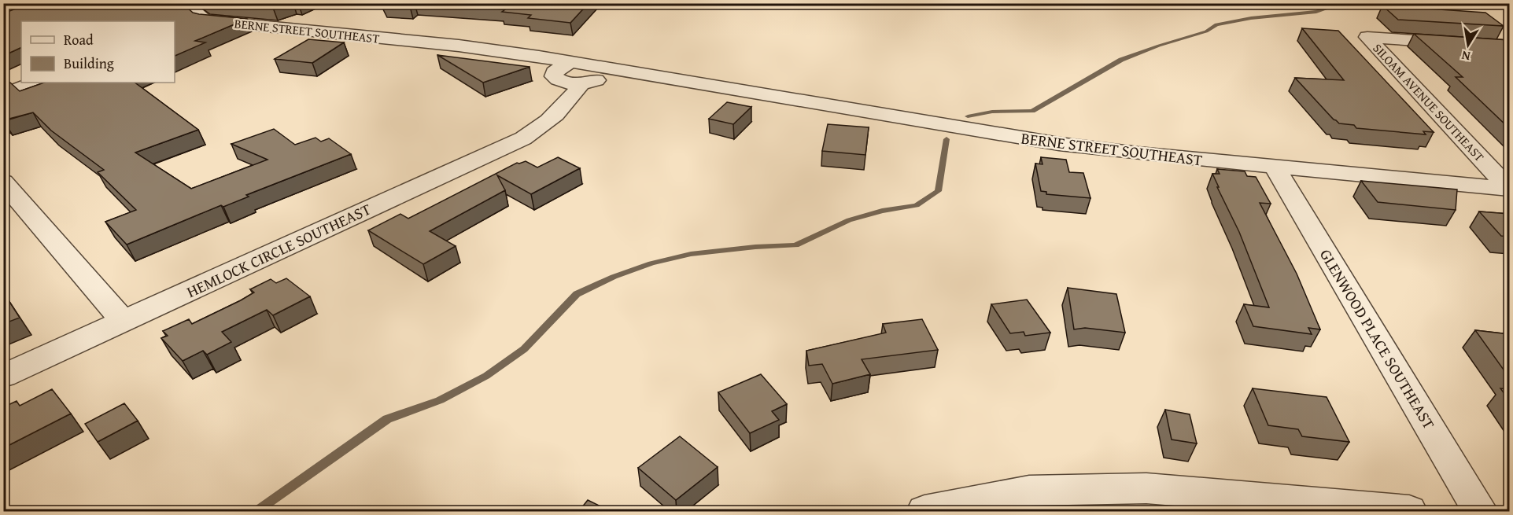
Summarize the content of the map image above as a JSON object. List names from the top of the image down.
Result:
{
  "streets": {
    "street": [
      "BERNE STREET SOUTHEAST",
      "SILOAM AVENUE SOUTHEAST",
      "HEMLOCK CIRCLE SOUTHEAST",
      "GLENWOOD PLACE SOUTHEAST"
    ]
  },
  "crossings": [
    ["BERNE STREET SOUTHEAST", "SILOAM AVENUE SOUTHEAST"],
    ["BERNE STREET SOUTHEAST", "HEMLOCK CIRCLE SOUTHEAST"],
    ["BERNE STREET SOUTHEAST", "GLENWOOD PLACE SOUTHEAST"]
  ],
  "legend": ["Road", "Building"],
  "north": "bottom"
}
